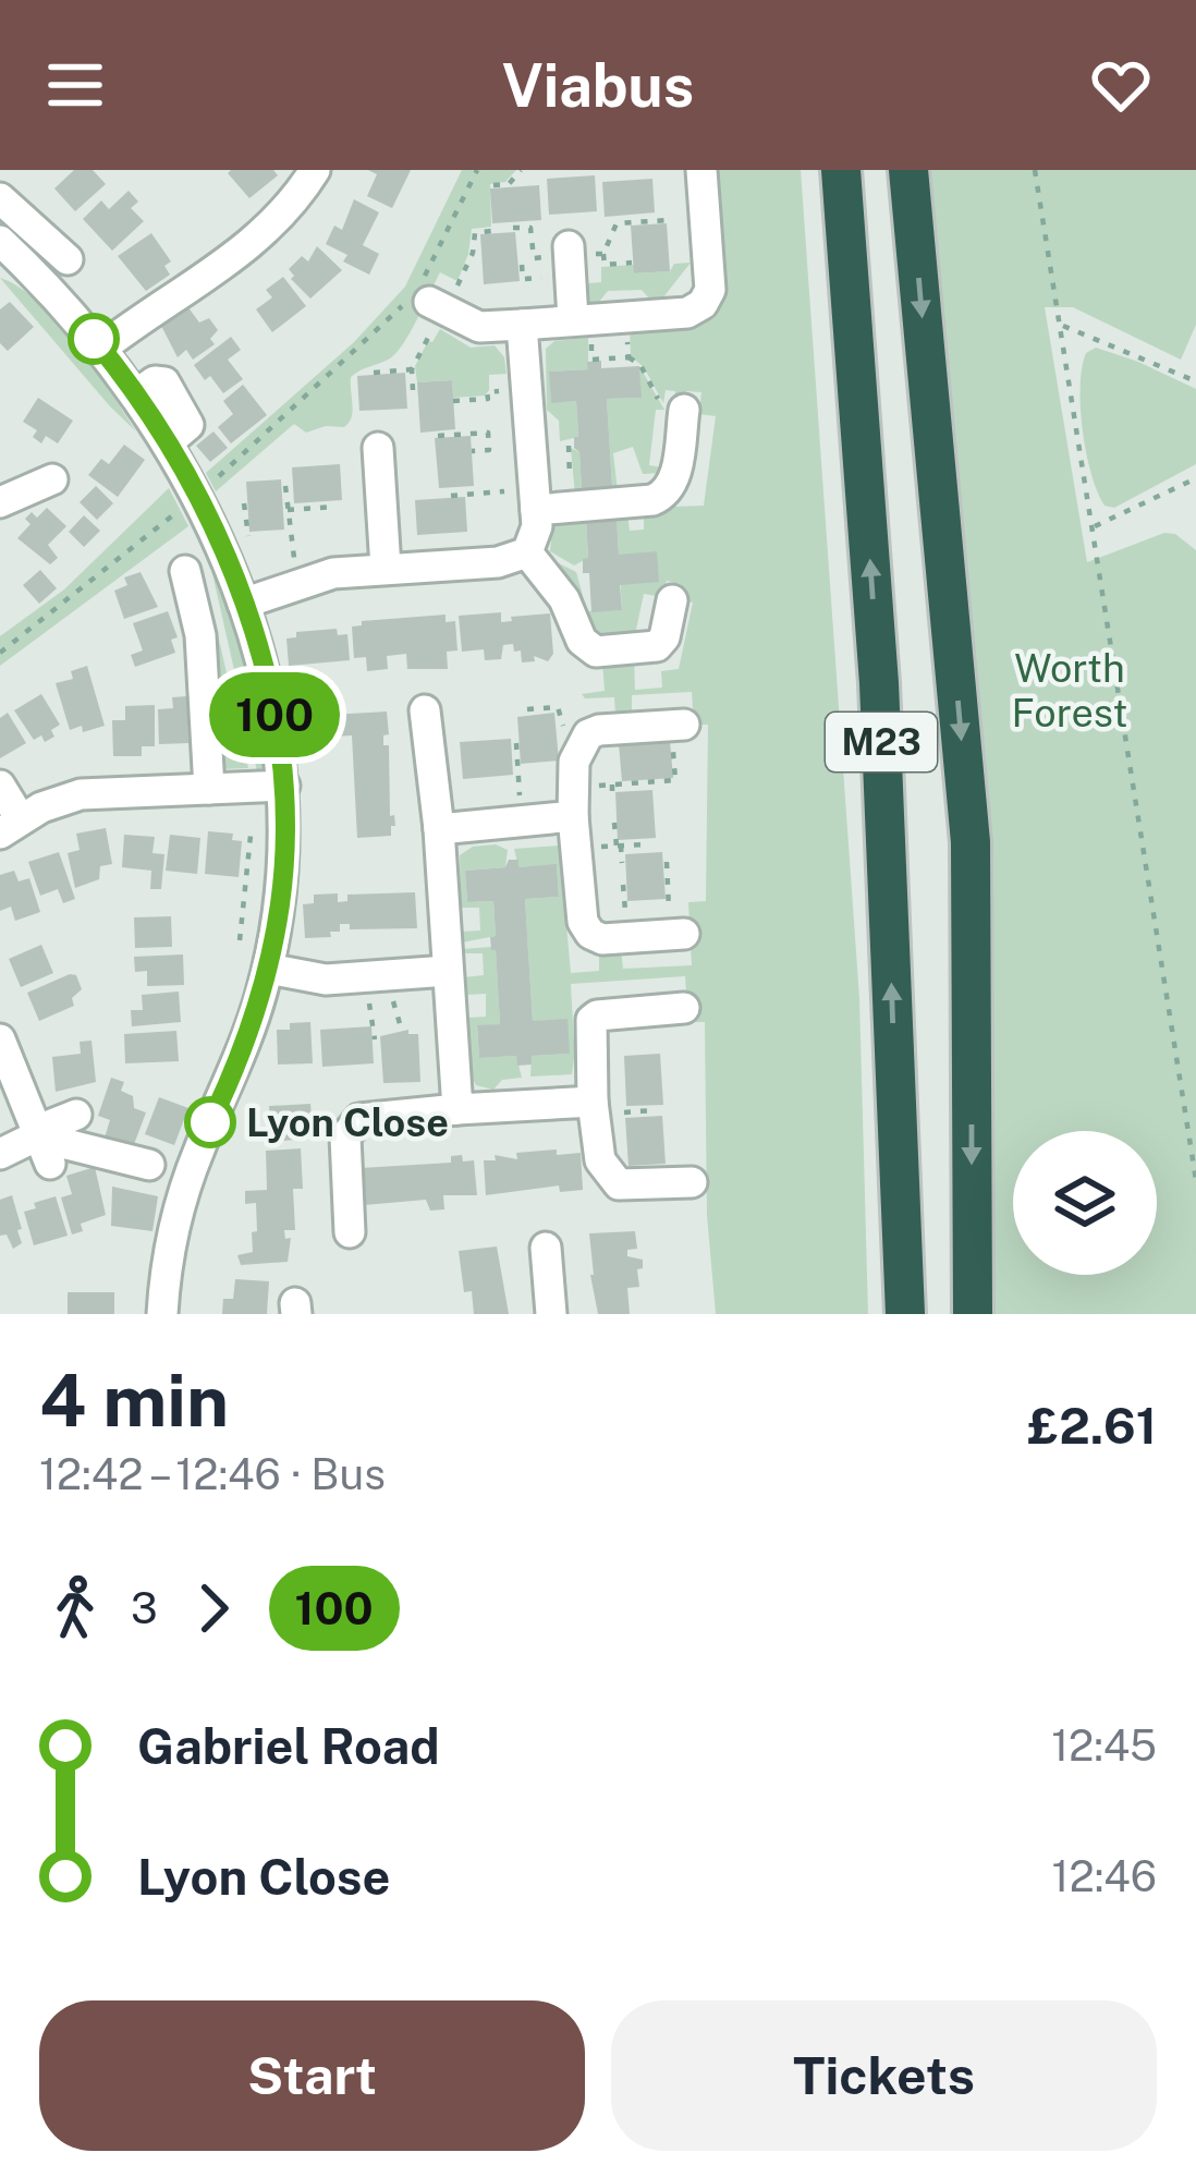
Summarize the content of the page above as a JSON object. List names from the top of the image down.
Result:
{
  "streets": {
    "highway": ["M23"]
  },
  "parks": ["Worth Forest"],
  "places": ["Lyon Close"],
  "lines": ["bus line 100"],
  "page": {
    "header": "Viabus",
    "on_map": "100",
    "heading": ["4 min", "12:42 – 12:46 · Bus", "£2.61"],
    "legs": ["3", "100"],
    "list": [
      {
        "name": "Gabriel Road",
        "value": "12:45"
      },
      {
        "name": "Lyon Close",
        "value": "12:46"
      }
    ],
    "buttons": ["Start", "Tickets"]
  }
}
